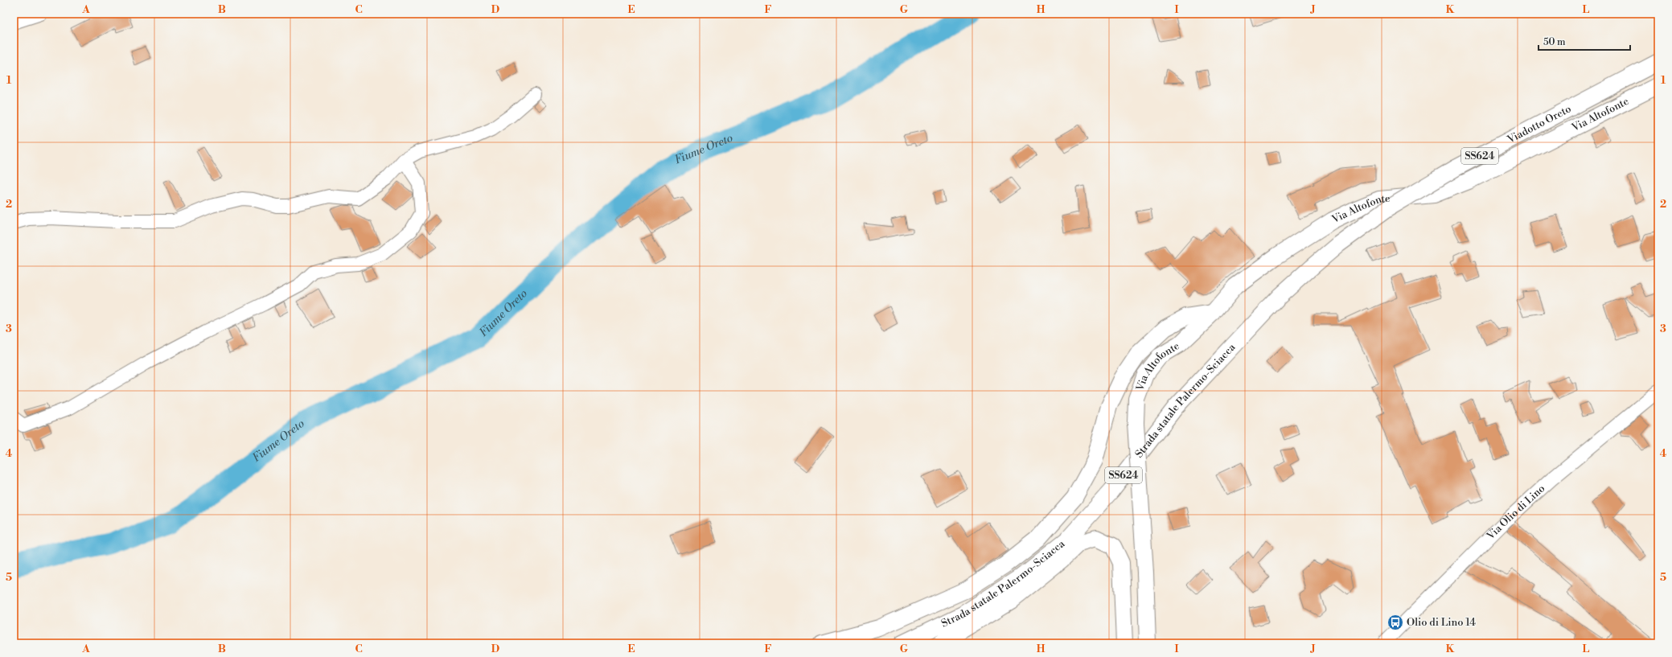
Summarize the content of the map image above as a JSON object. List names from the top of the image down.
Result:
{
  "streets": {
    "main road": [
      "Via Altofonte",
      "Viadotto Oreto",
      "SS624",
      "Strada statale Palermo-Sciacca"
    ],
    "street": ["Via Olio di Lino"]
  },
  "crossings": [
    ["Viadotto Oreto", "Strada statale Palermo-Sciacca"]
  ],
  "water": ["Fiume Oreto"],
  "places": {
    "bus stop": ["Olio di Lino 14"]
  },
  "scale_bar": "50 m",
  "grid": {
    "columns": [
      "A",
      "B",
      "C",
      "D",
      "E",
      "F",
      "G",
      "H",
      "I",
      "J",
      "K",
      "L"
    ],
    "rows": [
      "1",
      "2",
      "3",
      "4",
      "5"
    ]
  }
}
